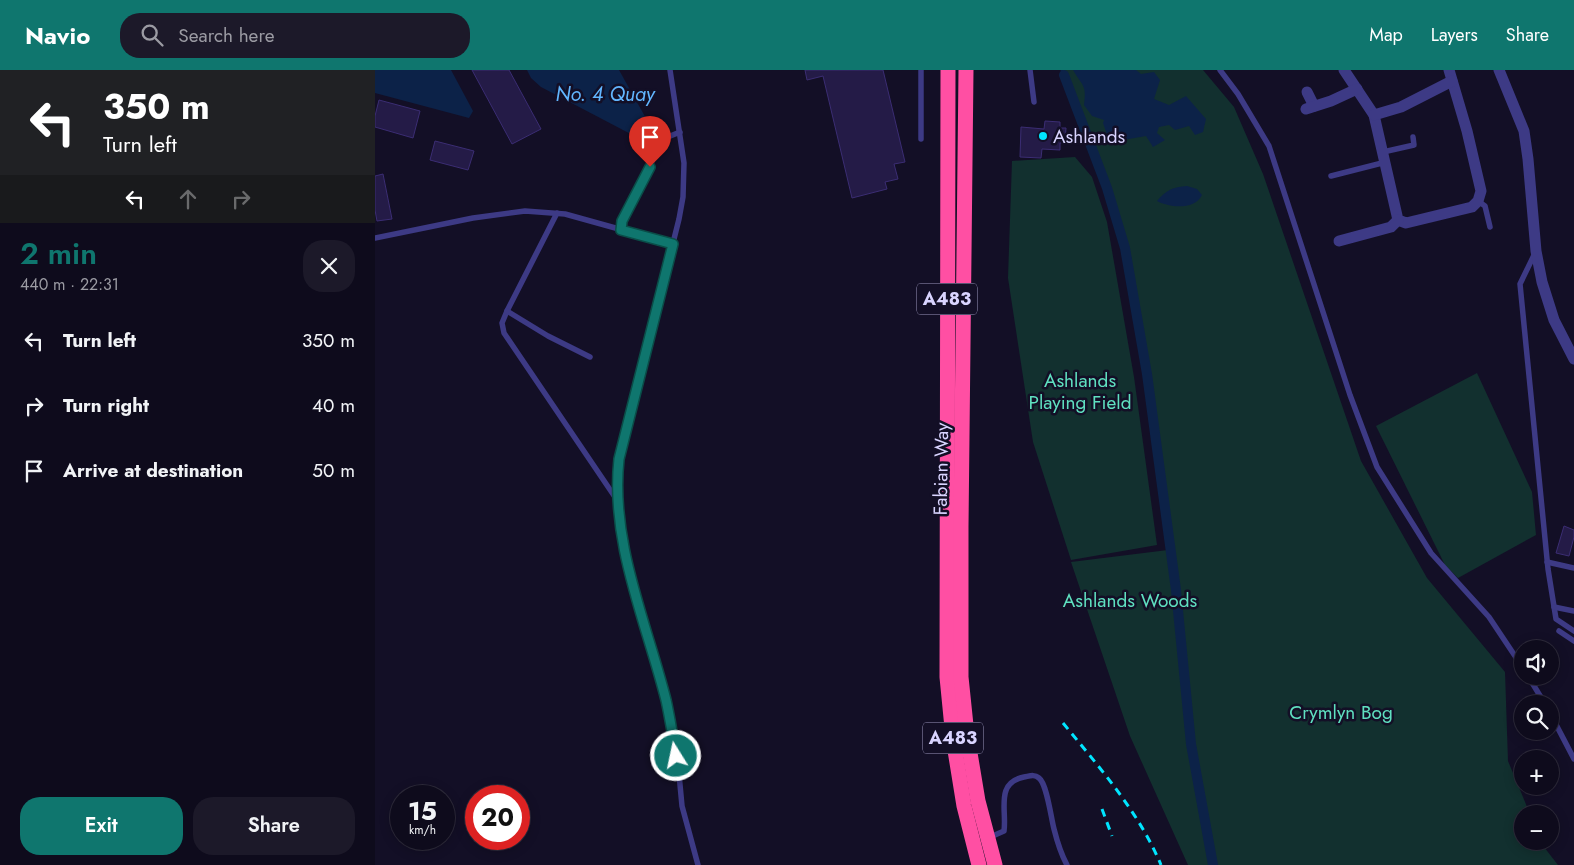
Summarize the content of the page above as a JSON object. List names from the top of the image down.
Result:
{
  "streets": {
    "highway": ["A483", "Fabian Way"]
  },
  "water": ["No. 4 Quay"],
  "parks": ["Ashlands Playing Field", "Ashlands Woods", "Crymlyn Bog"],
  "places": ["Ashlands"],
  "page": {
    "header": "Navio",
    "search": "Search here",
    "nav": ["Map", "Layers", "Share"],
    "turn": ["350 m", "Turn left"],
    "heading": ["2 min", "440 m · 22:31"],
    "list": [
      {
        "name": "Turn left",
        "value": "350 m"
      },
      {
        "name": "Turn right",
        "value": "40 m"
      },
      {
        "name": "Arrive at destination",
        "value": "50 m"
      }
    ],
    "map_buttons": ["+", "−"],
    "speed": "15 km/h",
    "limit": "20",
    "buttons": ["Exit", "Share"]
  }
}
